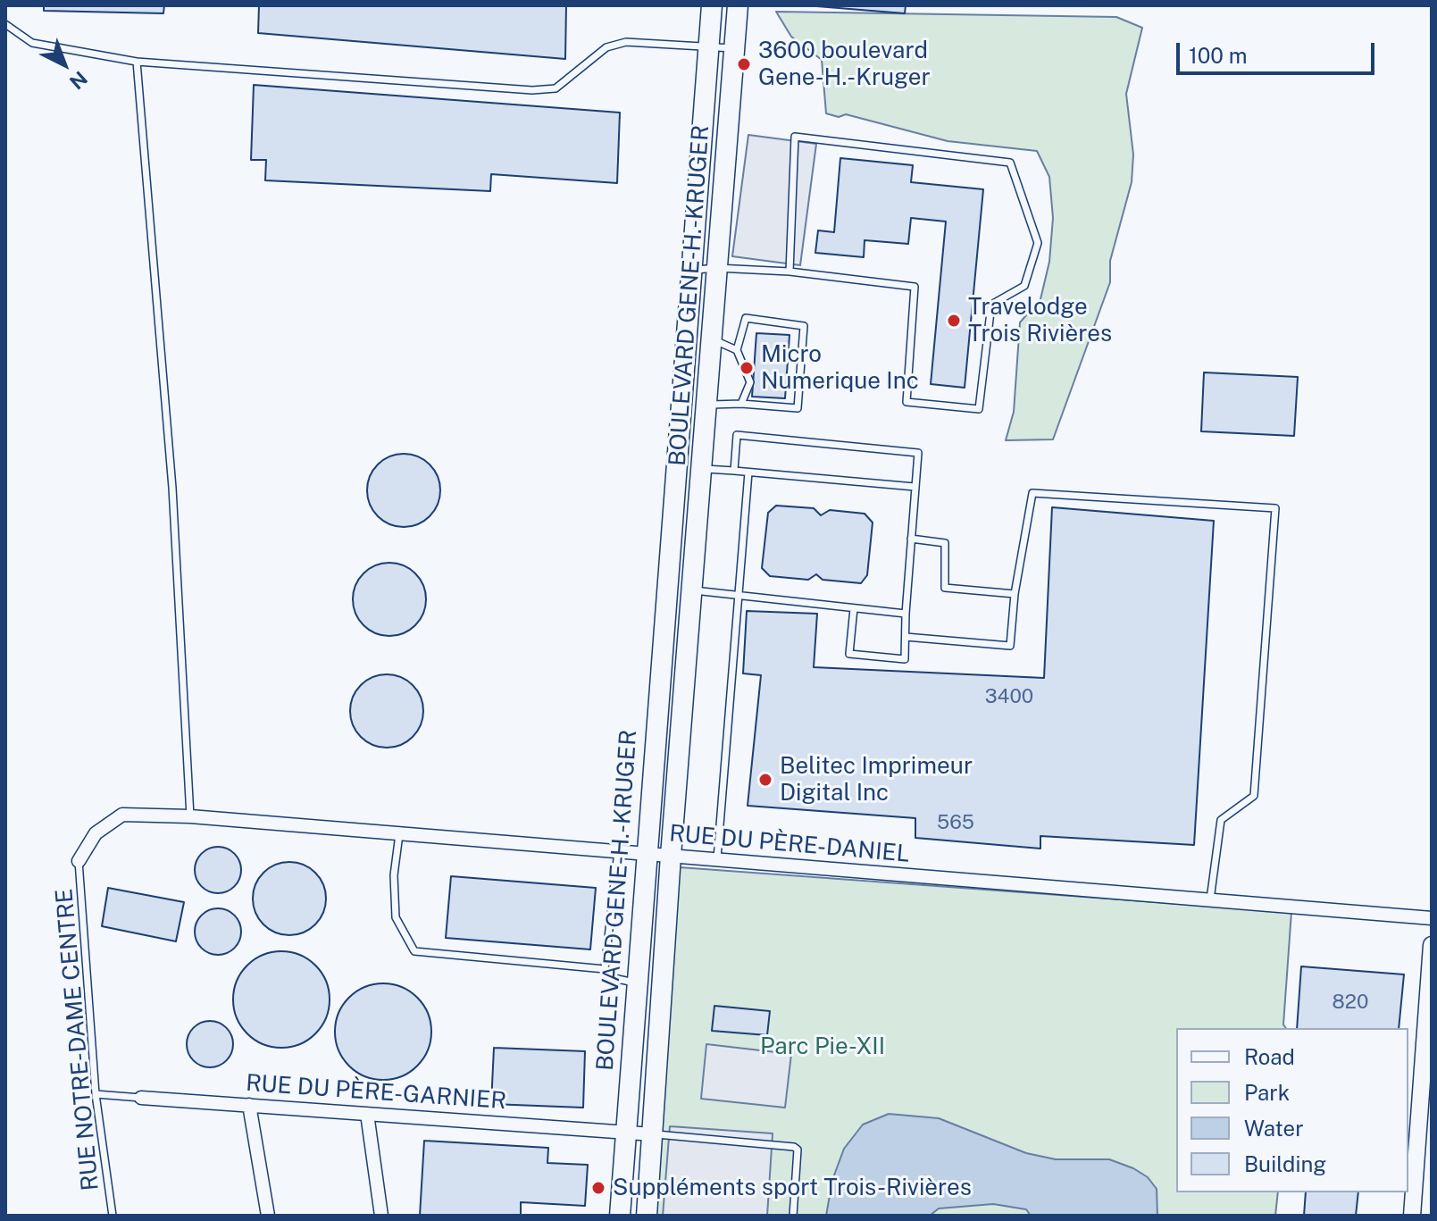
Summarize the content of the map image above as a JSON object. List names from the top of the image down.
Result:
{
  "streets": {
    "main road": ["BOULEVARD GENE-H.-KRUGER"],
    "street": ["RUE DU PÈRE-DANIEL", "RUE DU PÈRE-GARNIER"],
    "lane": ["RUE NOTRE-DAME CENTRE"]
  },
  "crossings": [
    ["BOULEVARD GENE-H.-KRUGER", "RUE DU PÈRE-DANIEL"],
    ["BOULEVARD GENE-H.-KRUGER", "RUE DU PÈRE-GARNIER"],
    ["RUE DU PÈRE-DANIEL", "RUE NOTRE-DAME CENTRE"],
    ["RUE NOTRE-DAME CENTRE", "RUE DU PÈRE-GARNIER"]
  ],
  "parks": ["Parc Pie-XII"],
  "places": [
    "3600 boulevard Gene-H.-Kruger",
    "Travelodge Trois Rivières",
    "Micro Numerique Inc",
    "Belitec Imprimeur Digital Inc",
    "Suppléments sport Trois-Rivières"
  ],
  "house_numbers": ["3400", "565", "820"],
  "legend": [
    "Road",
    "Park",
    "Water",
    "Building"
  ],
  "scale_bar": "100 m",
  "north": "bottom right"
}
